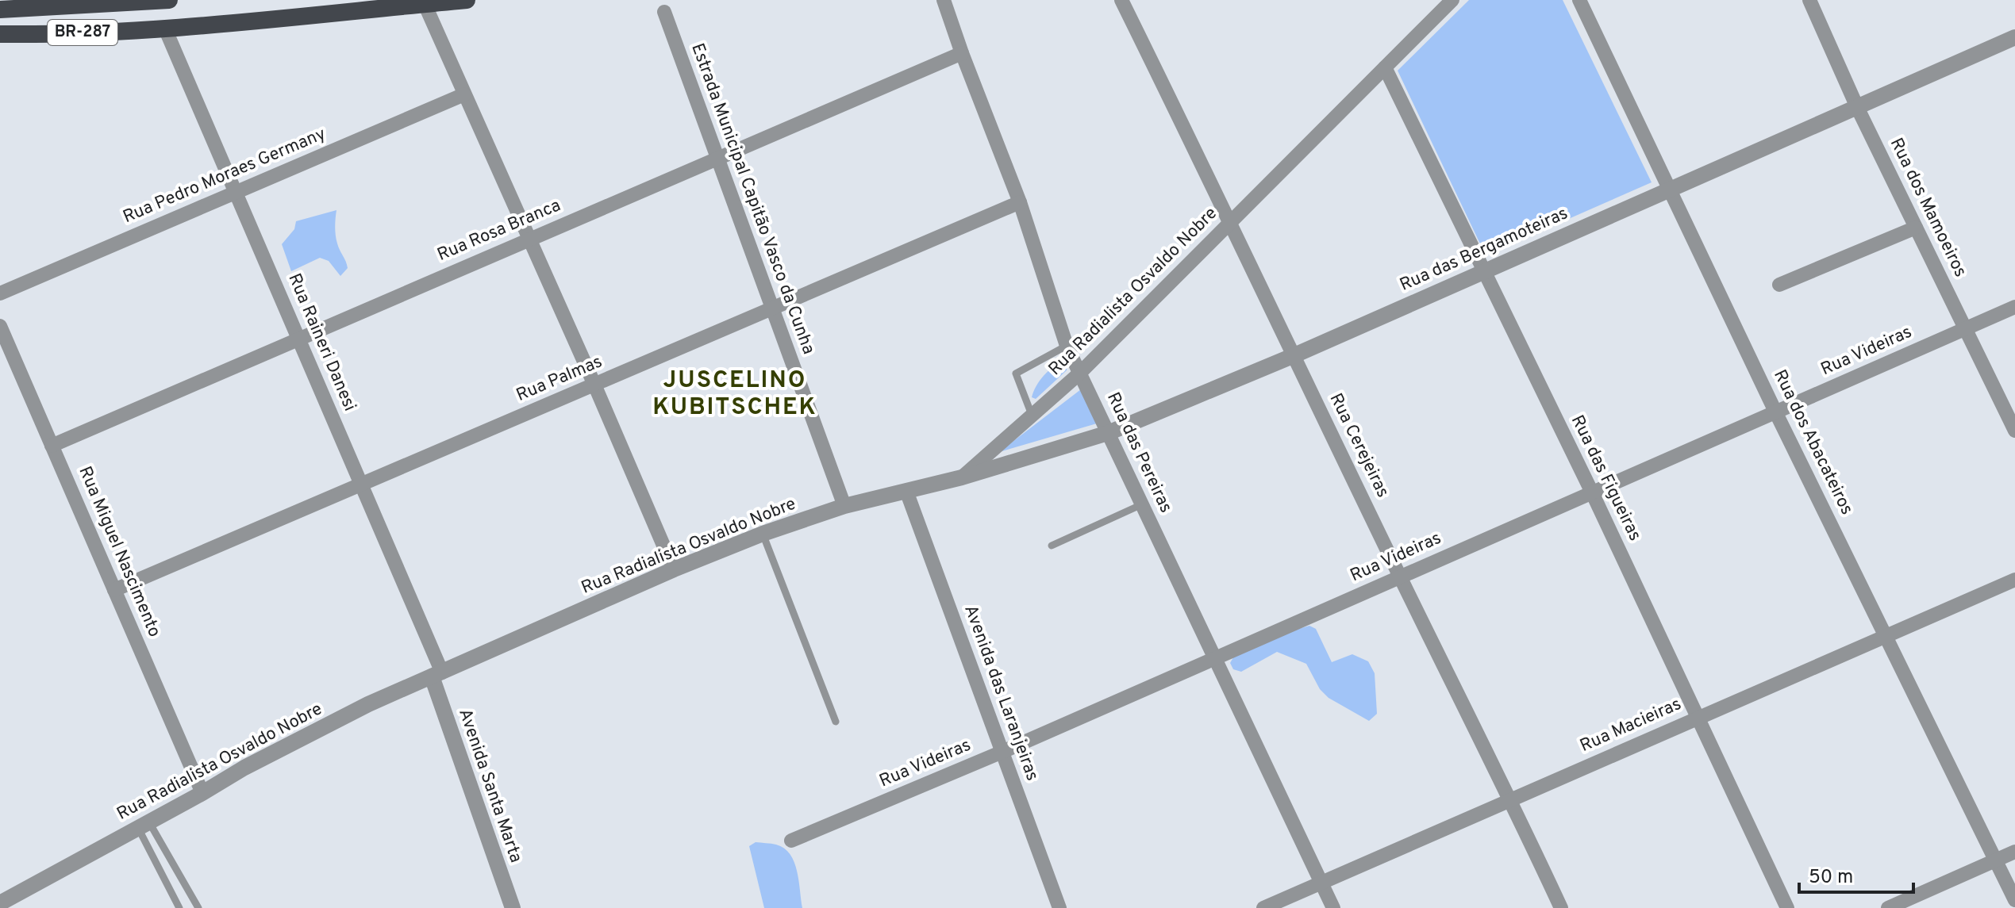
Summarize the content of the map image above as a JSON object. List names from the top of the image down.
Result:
{
  "streets": {
    "highway": ["BR-287"],
    "street": [
      "Rua Pedro Moraes Germany",
      "Estrada Municipal Capitão Vasco da Cunha",
      "Rua dos Mamoeiros",
      "Rua Rosa Branca",
      "Rua das Bergamoteiras",
      "Rua Radialista Osvaldo Nobre",
      "Rua Raineri Danesi",
      "Rua Videiras",
      "Rua Palmas",
      "Rua dos Abacateiros",
      "Rua Cerejeiras",
      "Rua das Pereiras",
      "Rua das Figueiras",
      "Rua Miguel Nascimento",
      "Avenida das Laranjeiras",
      "Rua Macieiras",
      "Avenida Santa Marta"
    ]
  },
  "crossings": [
    ["BR-287", "Rua Raineri Danesi"],
    ["Rua Pedro Moraes Germany", "Rua Raineri Danesi"],
    ["Estrada Municipal Capitão Vasco da Cunha", "Rua Rosa Branca"],
    ["Estrada Municipal Capitão Vasco da Cunha", "Rua Radialista Osvaldo Nobre"],
    ["Estrada Municipal Capitão Vasco da Cunha", "Rua Palmas"],
    ["Rua dos Mamoeiros", "Rua das Bergamoteiras"],
    ["Rua dos Mamoeiros", "Rua Videiras"],
    ["Rua Rosa Branca", "Rua Raineri Danesi"],
    ["Rua Rosa Branca", "Rua das Pereiras"],
    ["Rua Rosa Branca", "Rua Miguel Nascimento"],
    ["Rua das Bergamoteiras", "Rua Radialista Osvaldo Nobre"],
    ["Rua das Bergamoteiras", "Rua dos Abacateiros"],
    ["Rua das Bergamoteiras", "Rua Cerejeiras"],
    ["Rua das Bergamoteiras", "Rua das Pereiras"],
    ["Rua das Bergamoteiras", "Rua das Figueiras"],
    ["Rua Radialista Osvaldo Nobre", "Rua Raineri Danesi"],
    ["Rua Radialista Osvaldo Nobre", "Rua Cerejeiras"],
    ["Rua Radialista Osvaldo Nobre", "Rua das Pereiras"],
    ["Rua Radialista Osvaldo Nobre", "Rua das Figueiras"],
    ["Rua Radialista Osvaldo Nobre", "Rua Miguel Nascimento"],
    ["Rua Radialista Osvaldo Nobre", "Avenida das Laranjeiras"],
    ["Rua Radialista Osvaldo Nobre", "Avenida Santa Marta"],
    ["Rua Raineri Danesi", "Rua Palmas"],
    ["Rua Raineri Danesi", "Avenida Santa Marta"],
    ["Rua Videiras", "Rua dos Abacateiros"],
    ["Rua Videiras", "Rua Cerejeiras"],
    ["Rua Videiras", "Rua das Pereiras"],
    ["Rua Videiras", "Rua das Figueiras"],
    ["Rua Videiras", "Avenida das Laranjeiras"],
    ["Rua Palmas", "Rua das Pereiras"],
    ["Rua Palmas", "Rua Miguel Nascimento"],
    ["Rua dos Abacateiros", "Rua Macieiras"],
    ["Rua Cerejeiras", "Rua Macieiras"],
    ["Rua das Pereiras", "Rua Macieiras"],
    ["Rua das Figueiras", "Rua Macieiras"]
  ],
  "districts": ["JUSCELINO KUBITSCHEK"],
  "scale_bar": "50 m"
}
